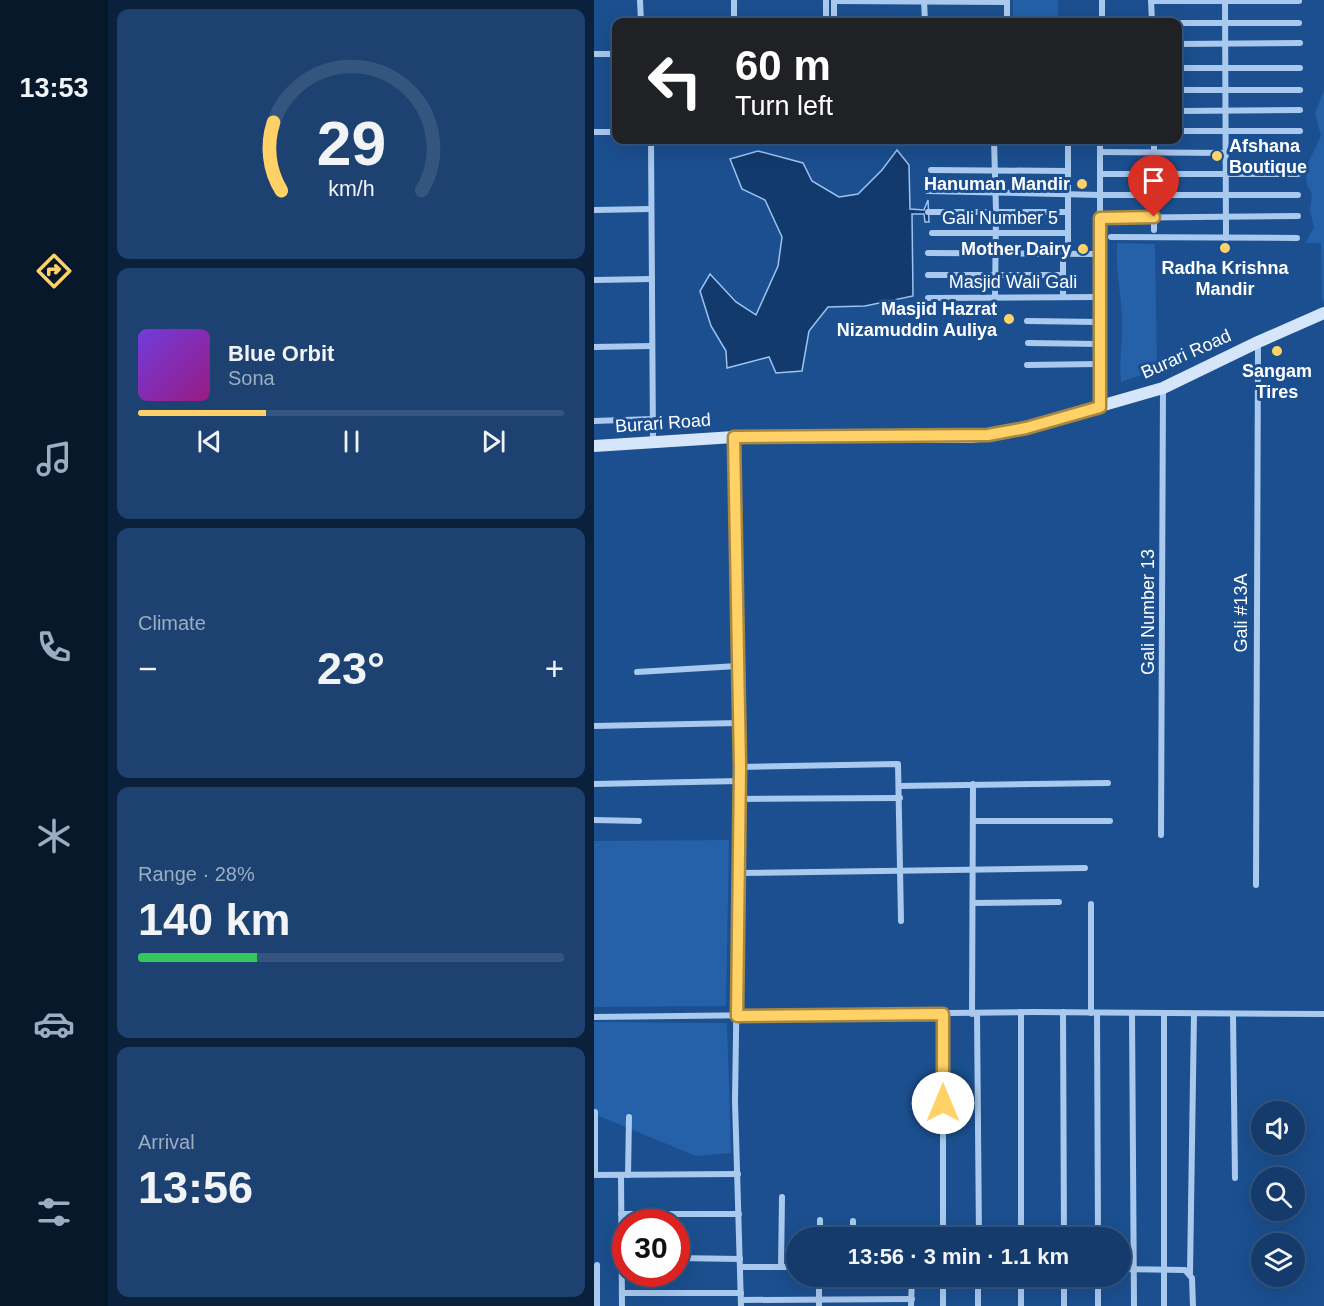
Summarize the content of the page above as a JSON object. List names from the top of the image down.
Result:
{
  "streets": {
    "main road": ["Burari Road"],
    "street": [
      "Gali Number 5",
      "Masjid Wali Gali",
      "Gali Number 13",
      "Gali #13A"
    ]
  },
  "crossings": [
    ["Burari Road", "Gali Number 13"],
    ["Burari Road", "Gali #13A"]
  ],
  "places": [
    "Afshana Boutique",
    "Hanuman Mandir",
    "Radha Krishna Mandir",
    "Mother Dairy",
    "Masjid Hazrat Nizamuddin Auliya",
    "Sangam Tires"
  ],
  "page": {
    "tabs": "13:53",
    "turn": ["60 m", "Turn left"],
    "song": ["Blue Orbit", "Sona"],
    "tile": [
      "Climate",
      ["Range · 28%", "140 km"],
      ["Arrival", "13:56"]
    ],
    "heat": ["−", "23°", "+"],
    "limit": "30",
    "trip": "13:56 · 3 min · 1.1 km",
    "gauge": ["29", "km/h"]
  }
}
